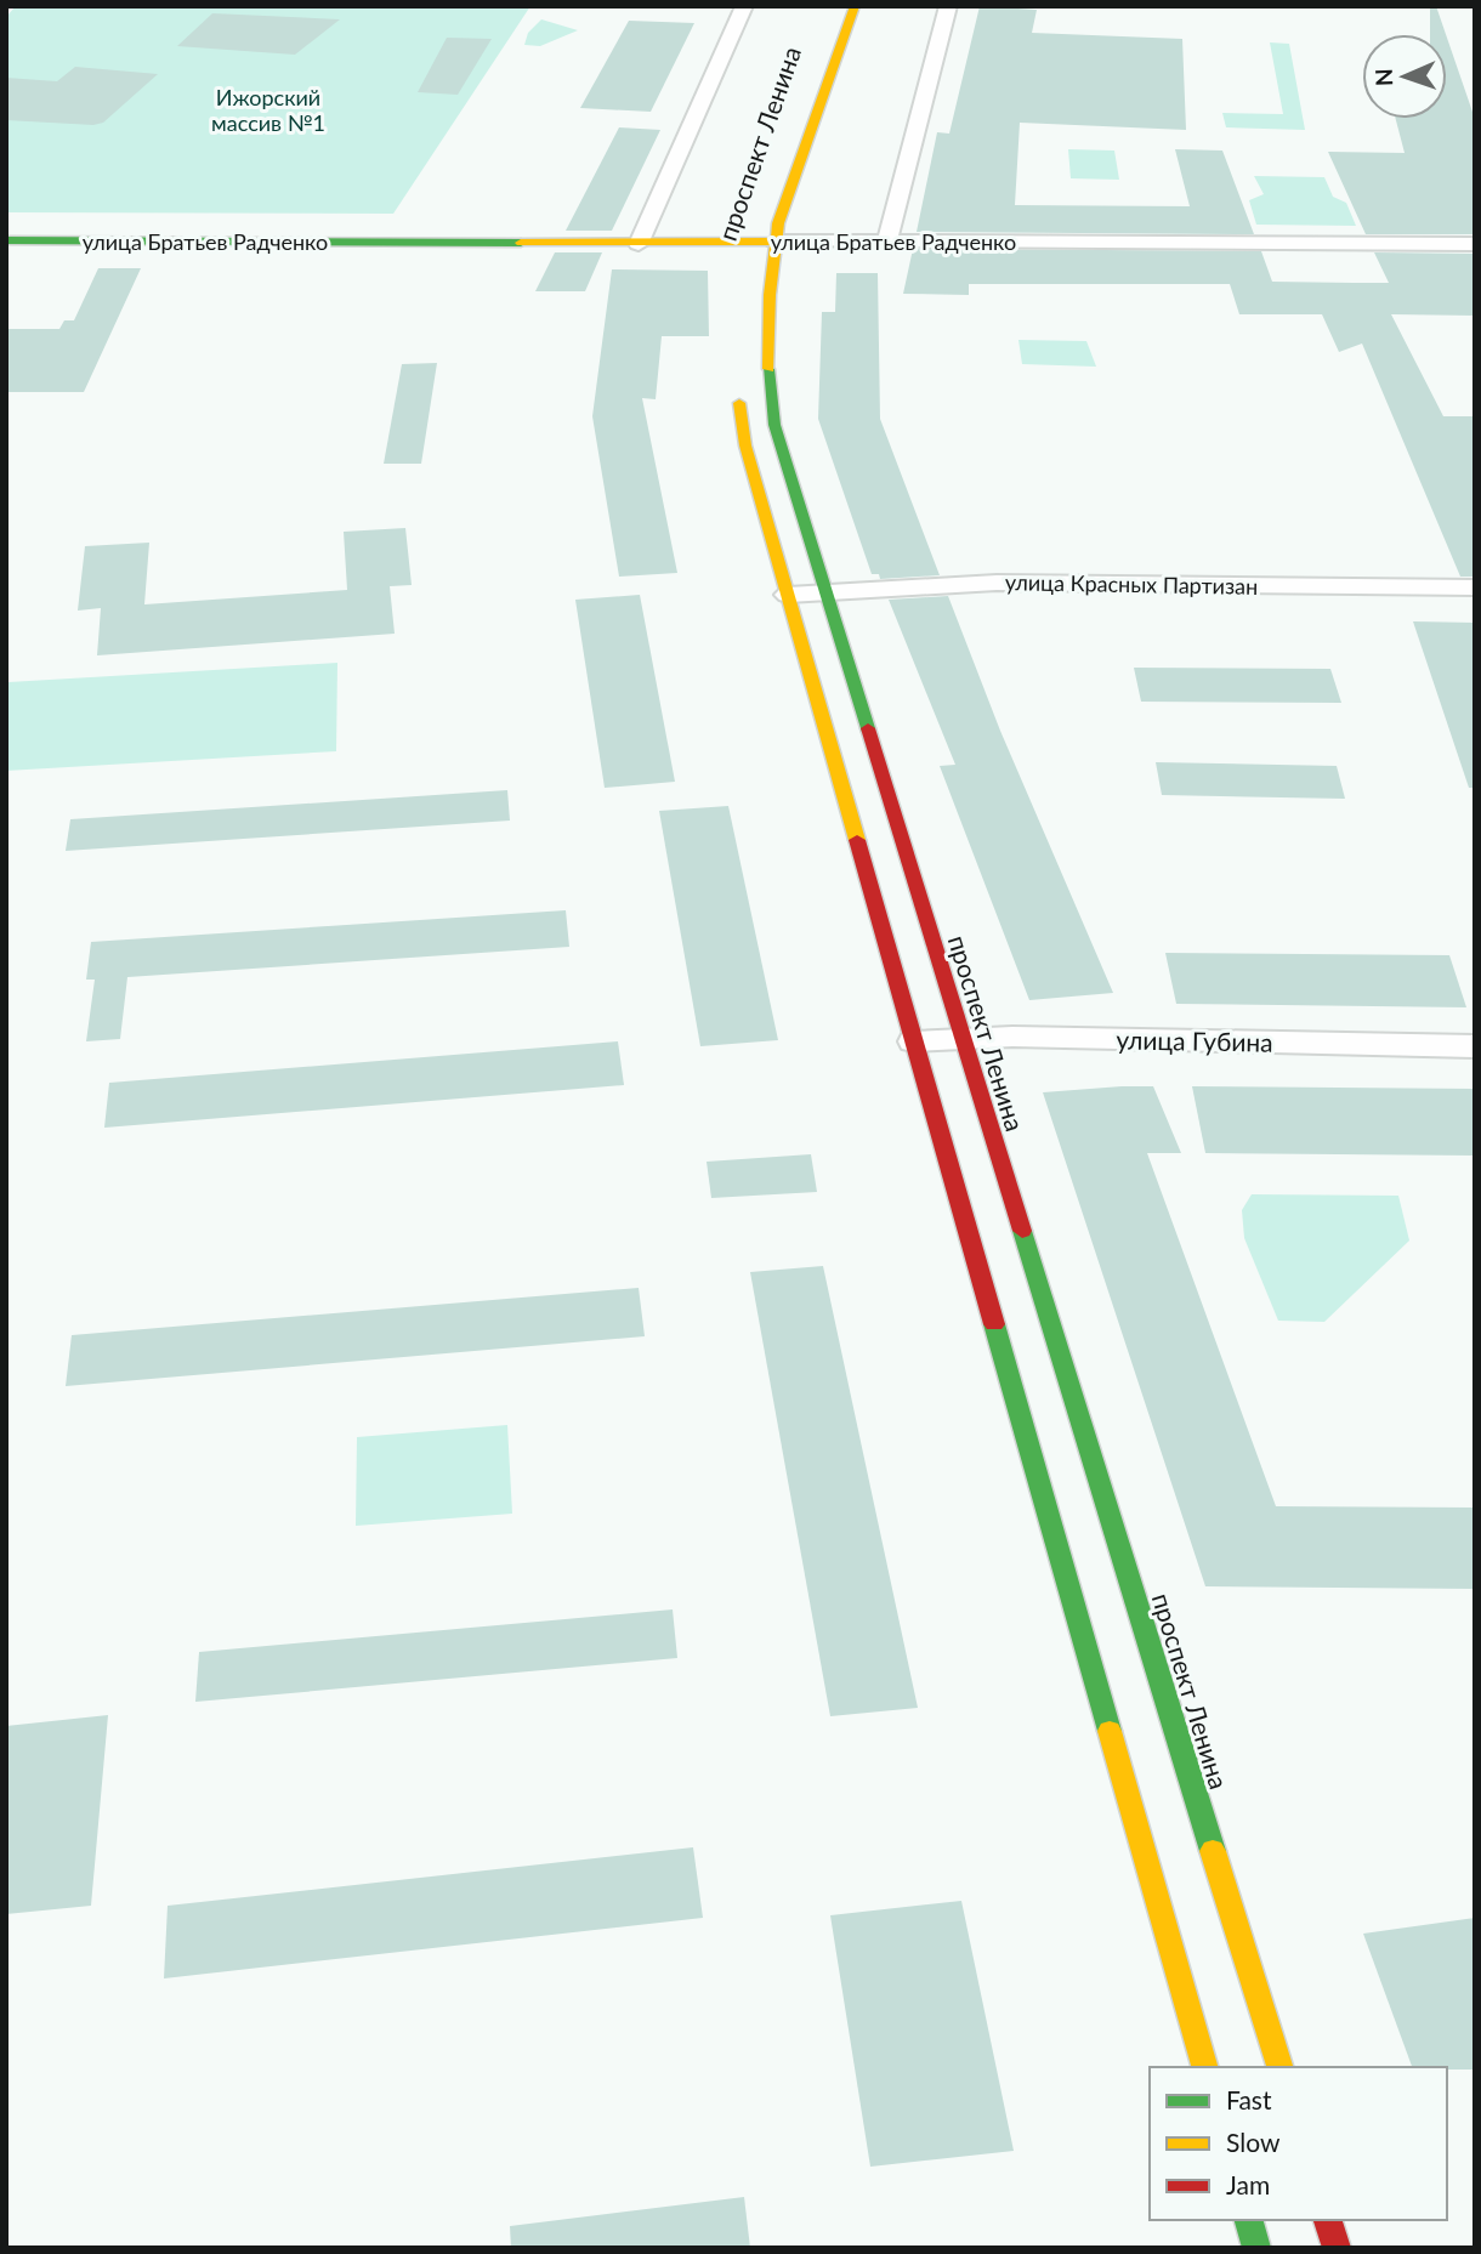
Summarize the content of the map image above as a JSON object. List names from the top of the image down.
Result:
{
  "streets": {
    "main road": ["проспект Ленина", "улица Братьев Радченко"],
    "street": ["улица Красных Партизан", "улица Губина"]
  },
  "crossings": [
    ["проспект Ленина", "улица Братьев Радченко"],
    ["проспект Ленина", "улица Красных Партизан"],
    ["проспект Ленина", "улица Губина"]
  ],
  "parks": ["Ижорский массив №1"],
  "legend": ["Fast", "Slow", "Jam"],
  "north": "left"
}
